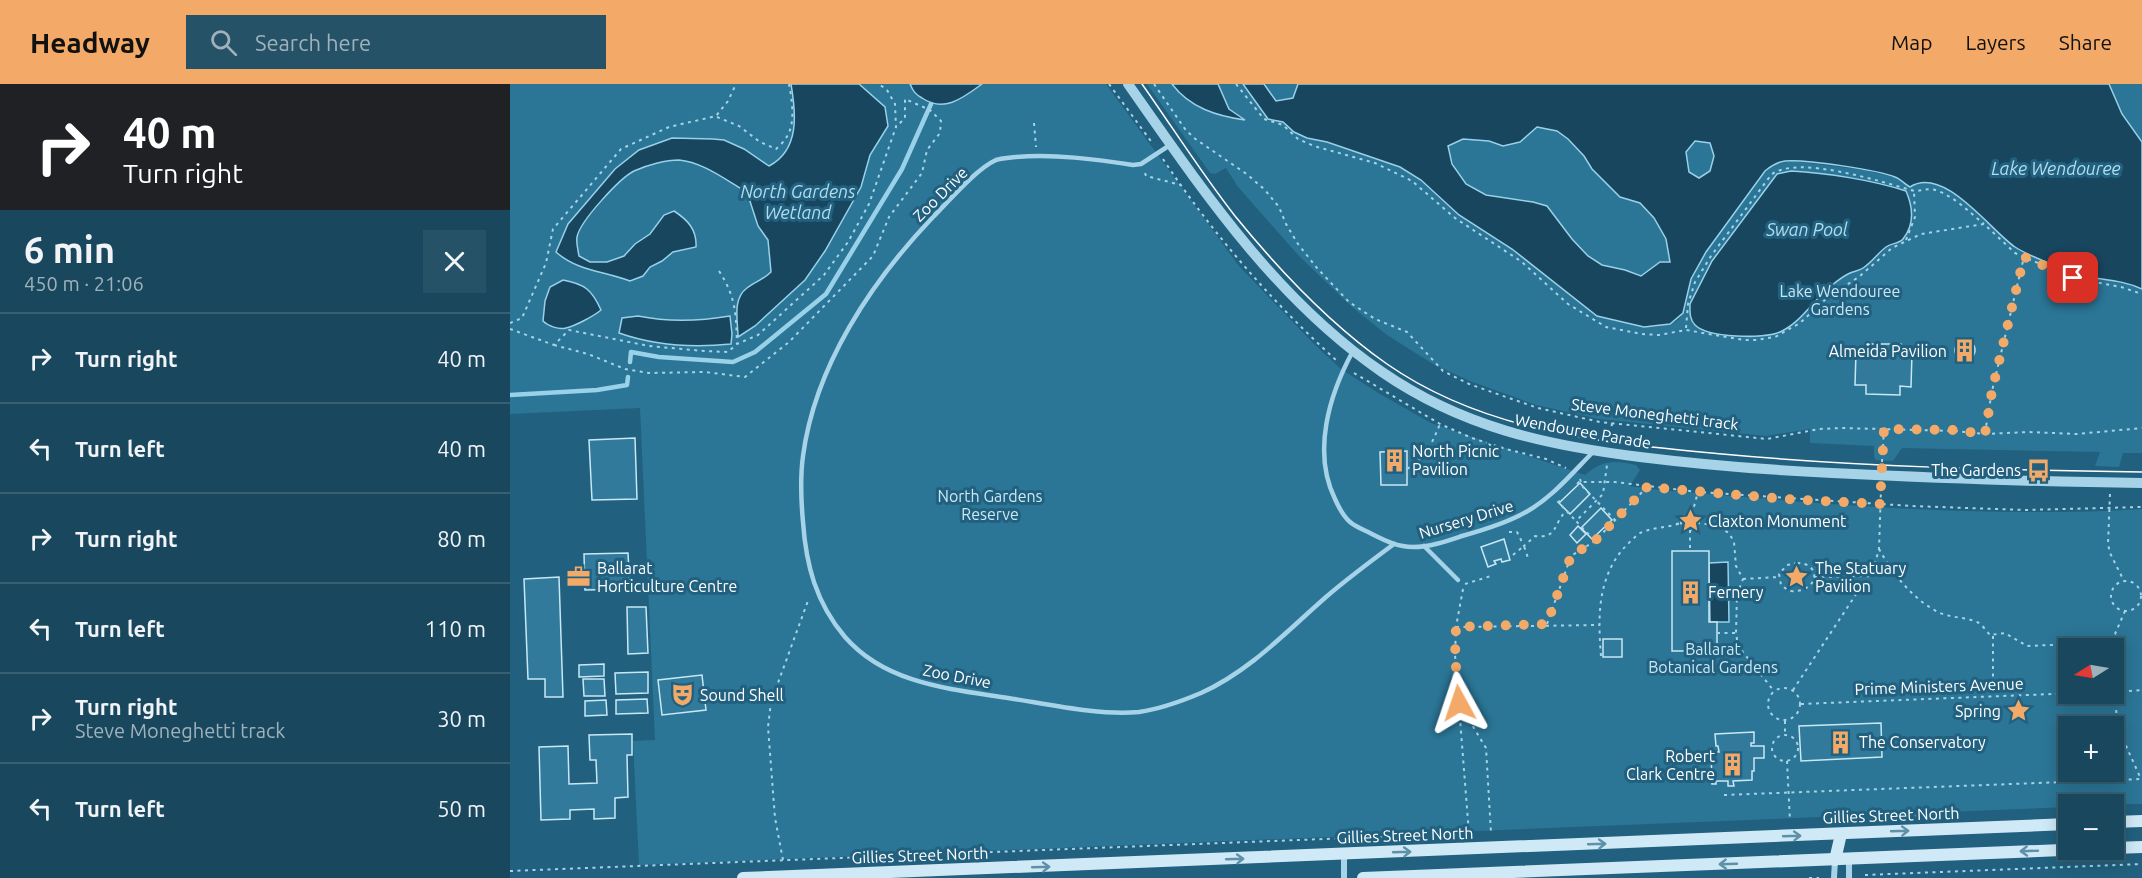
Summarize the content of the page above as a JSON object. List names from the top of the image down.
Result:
{
  "streets": {
    "main road": ["Gillies Street North"],
    "street": ["Wendouree Parade"],
    "lane": ["Zoo Drive", "Nursery Drive"],
    "path": ["Steve Moneghetti track", "Prime Ministers Avenue"]
  },
  "crossings": [
    ["Zoo Drive", "Nursery Drive"],
    ["Wendouree Parade", "Nursery Drive"]
  ],
  "water": ["Lake Wendouree", "North Gardens Wetland", "Swan Pool"],
  "parks": ["Lake Wendouree Gardens", "North Gardens Reserve", "Ballarat Botanical Gardens"],
  "places": {
    "building": [
      "Almeida Pavilion",
      "North Picnic Pavilion",
      "Fernery",
      "The Conservatory",
      "Robert Clark Centre"
    ],
    "bus stop": ["The Gardens"],
    "place": ["Claxton Monument", "The Statuary Pavilion", "Spring"],
    "office": ["Ballarat Horticulture Centre"],
    "theatre": ["Sound Shell"]
  },
  "north": "left",
  "page": {
    "header": "Headway",
    "search": "Search here",
    "nav": ["Map", "Layers", "Share"],
    "turn": ["40 m", "Turn right"],
    "heading": ["6 min", "450 m · 21:06"],
    "list": [
      {
        "name": "Turn right",
        "value": "40 m"
      },
      {
        "name": "Turn left",
        "value": "40 m"
      },
      {
        "name": "Turn right",
        "value": "80 m"
      },
      {
        "name": "Turn left",
        "value": "110 m"
      },
      {
        "name": "Turn right",
        "note": "Steve Moneghetti track",
        "value": "30 m"
      },
      {
        "name": "Turn left",
        "value": "50 m"
      }
    ],
    "map_buttons": ["+", "−"]
  }
}
